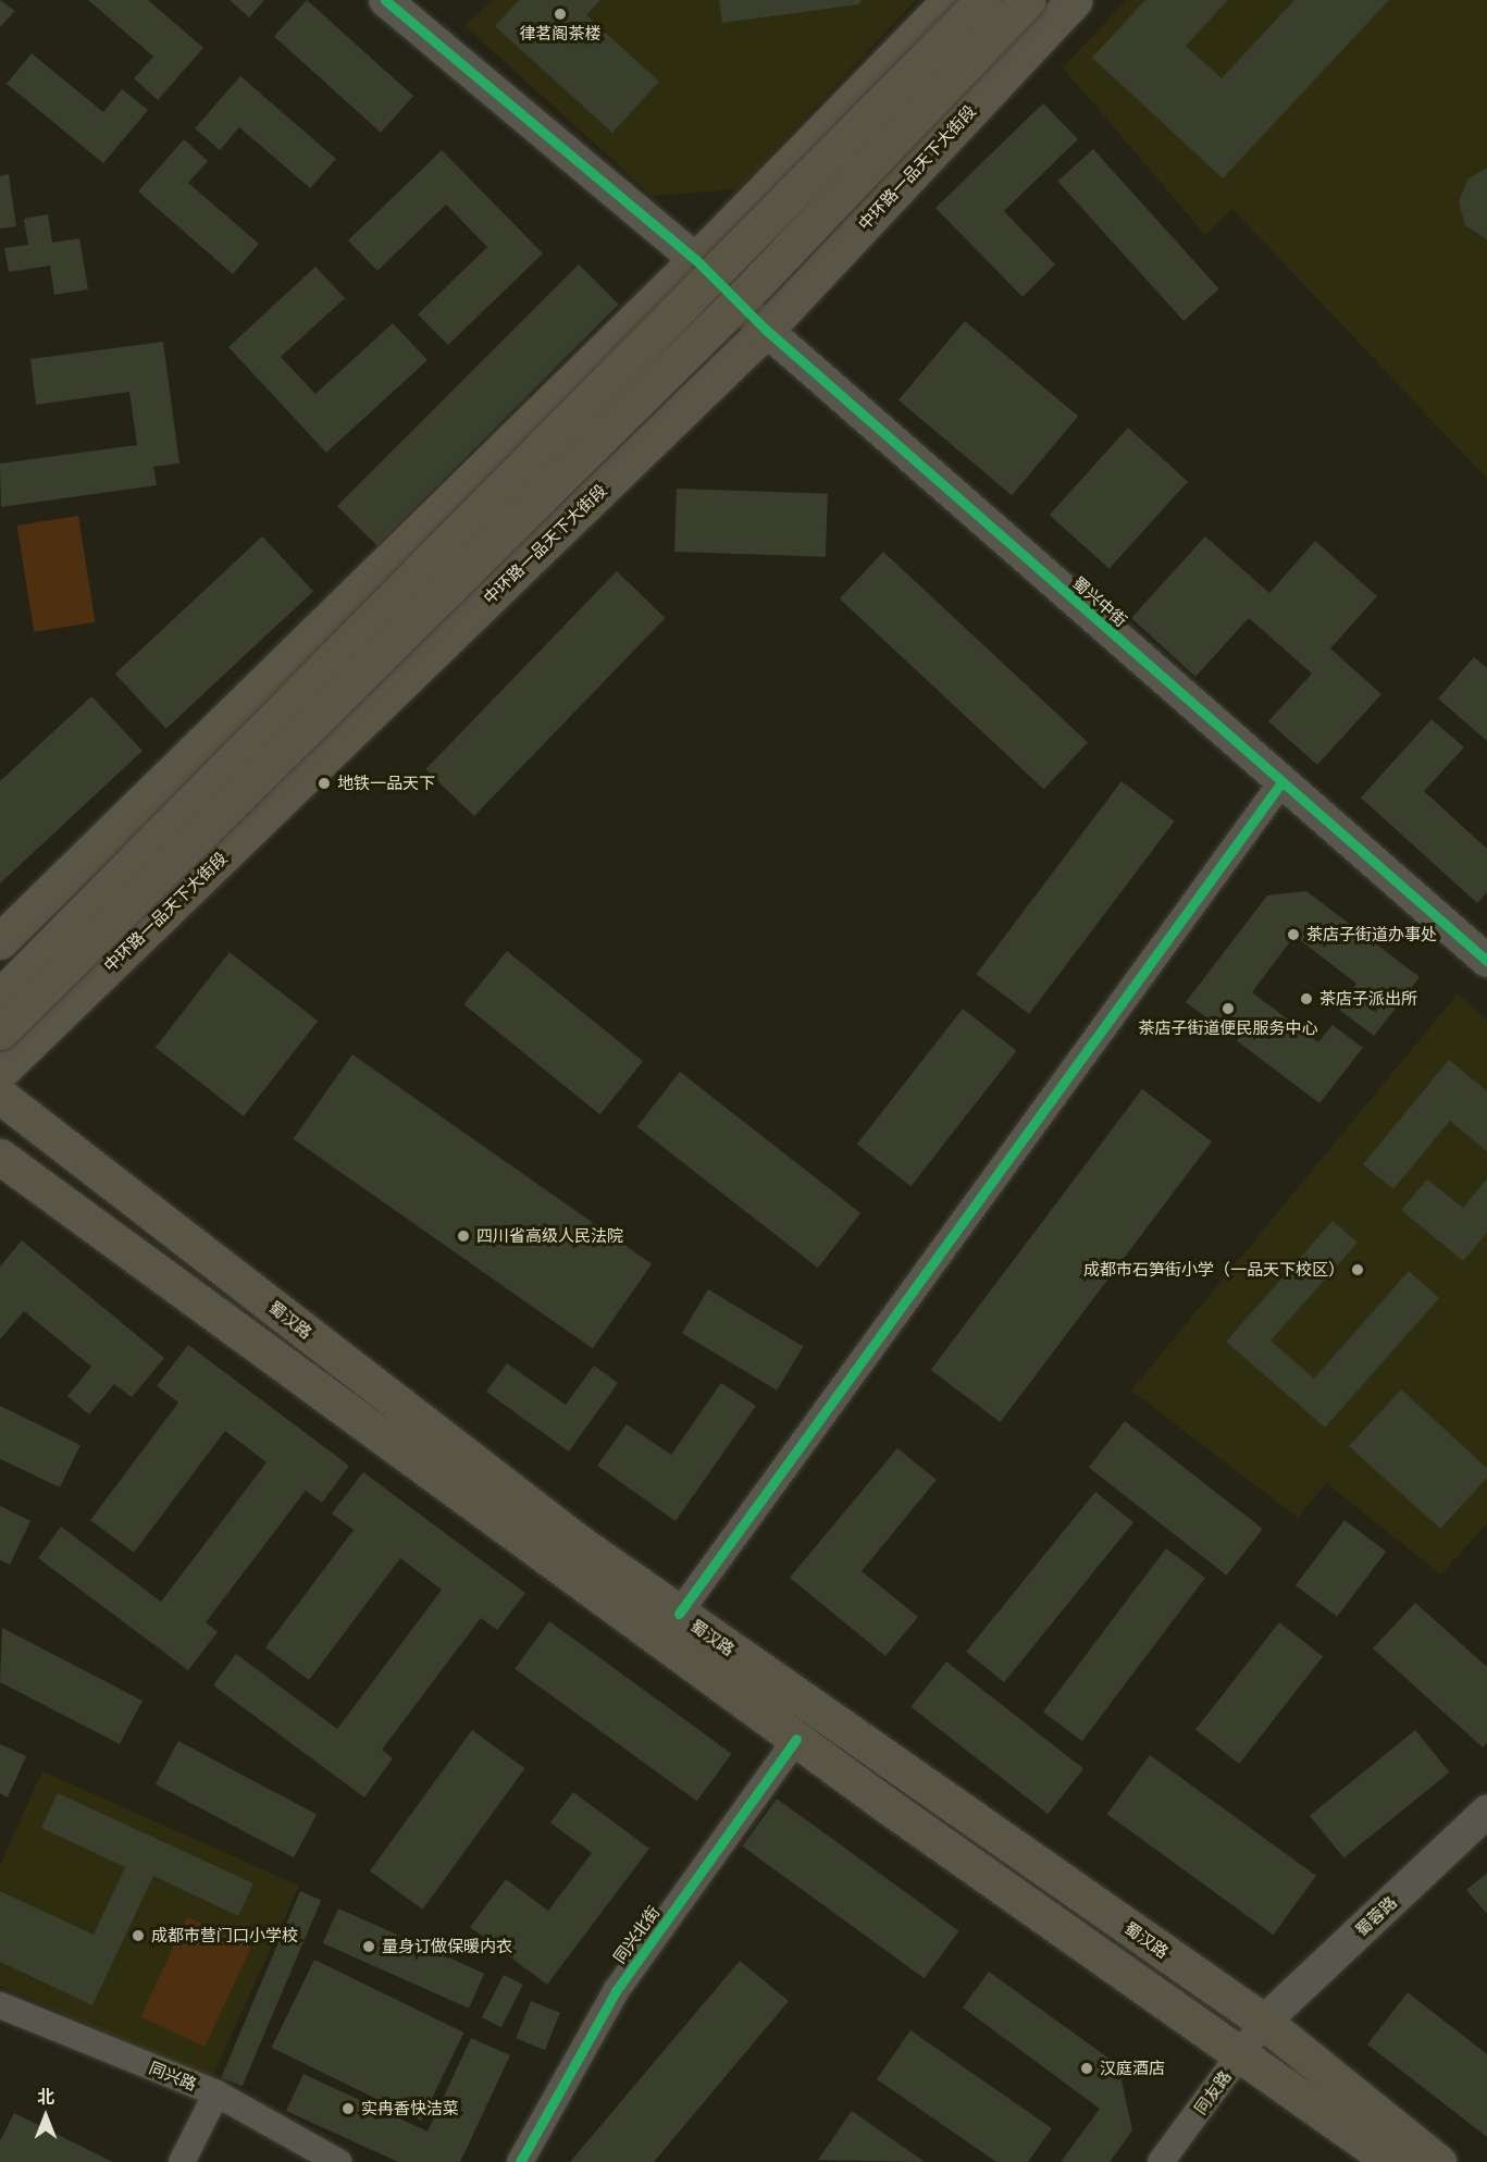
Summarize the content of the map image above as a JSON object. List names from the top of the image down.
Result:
{
  "streets": {
    "main road": ["中环路一品天下大街段", "蜀汉路"],
    "street": [
      "蜀兴中街",
      "蜀蓉路",
      "同兴北街",
      "同兴路",
      "同友路"
    ]
  },
  "crossings": [
    ["中环路一品天下大街段", "蜀兴中街"],
    ["蜀汉路", "蜀蓉路"],
    ["蜀汉路", "同兴北街"],
    ["蜀汉路", "同友路"],
    ["蜀蓉路", "同友路"]
  ],
  "places": [
    "律茗阁茶楼",
    "地铁一品天下",
    "茶店子街道办事处",
    "茶店子派出所",
    "茶店子街道便民服务中心",
    "四川省高级人民法院",
    "成都市石笋街小学（一品天下校区）",
    "成都市营门口小学校",
    "量身订做保暖内衣",
    "汉庭酒店",
    "实冉香快洁菜"
  ],
  "north": "top"
}
